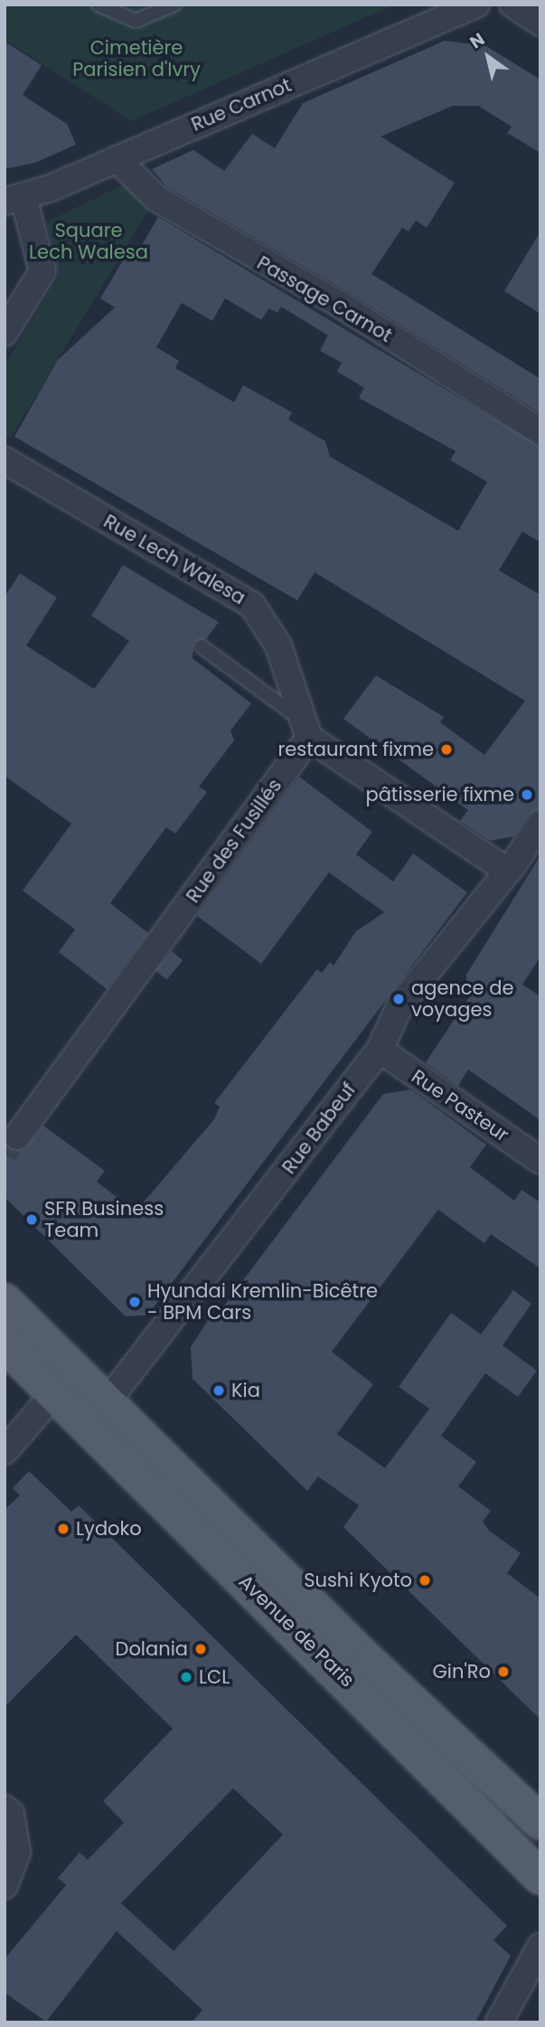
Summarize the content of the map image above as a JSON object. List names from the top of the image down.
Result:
{
  "streets": {
    "main road": ["Avenue de Paris"],
    "street": [
      "Rue Carnot",
      "Passage Carnot",
      "Rue Lech Walesa",
      "Rue des Fusillés",
      "Rue Pasteur",
      "Rue Babeuf"
    ]
  },
  "crossings": [
    ["Rue Carnot", "Passage Carnot"],
    ["Rue Lech Walesa", "Rue des Fusillés"],
    ["Rue Pasteur", "Rue Babeuf"],
    ["Rue Babeuf", "Avenue de Paris"]
  ],
  "parks": ["Cimetière Parisien d'Ivry", "Square Lech Walesa"],
  "places": [
    "restaurant fixme",
    "pâtisserie fixme",
    "agence de voyages",
    "SFR Business Team",
    "Hyundai Kremlin-Bicêtre - BPM Cars",
    "Kia",
    "Lydoko",
    "Sushi Kyoto",
    "Dolania",
    "Gin'Ro",
    "LCL"
  ],
  "north": "top left"
}
